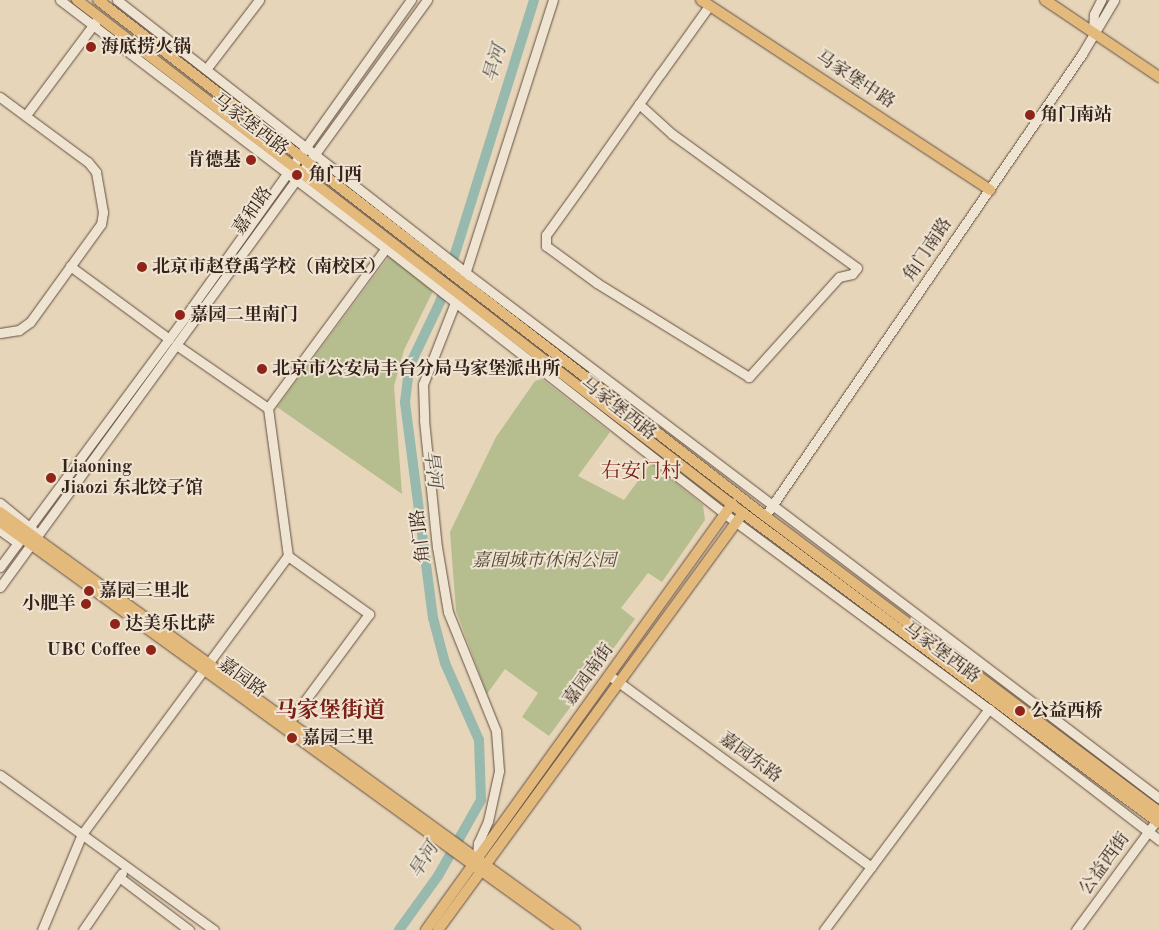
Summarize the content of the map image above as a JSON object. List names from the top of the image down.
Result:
{
  "streets": {
    "main road": [
      "马家堡中路",
      "马家堡西路",
      "角门路",
      "嘉园南街",
      "嘉园路"
    ],
    "street": [
      "嘉和路",
      "角门南路",
      "嘉园东路",
      "公益西街"
    ]
  },
  "crossings": [
    ["马家堡中路", "角门南路"],
    ["马家堡西路", "嘉和路"],
    ["马家堡西路", "角门南路"],
    ["马家堡西路", "角门路"],
    ["马家堡西路", "嘉园南街"],
    ["马家堡西路", "公益西街"],
    ["嘉和路", "嘉园路"],
    ["角门路", "嘉园南街"],
    ["角门路", "嘉园路"],
    ["嘉园南街", "嘉园路"],
    ["嘉园南街", "嘉园东路"]
  ],
  "districts": ["右安门村", "马家堡街道"],
  "water": ["旱河"],
  "parks": ["嘉囿城市休闲公园"],
  "places": [
    "海底捞火锅",
    "角门南站",
    "肯德基",
    "角门西",
    "北京市赵登禹学校（南校区）",
    "嘉园二里南门",
    "北京市公安局丰台分局马家堡派出所",
    "Liaoning Jiaozi 东北饺子馆",
    "嘉园三里北",
    "小肥羊",
    "达美乐比萨",
    "UBC Coffee",
    "公益西桥",
    "嘉园三里"
  ]
}
